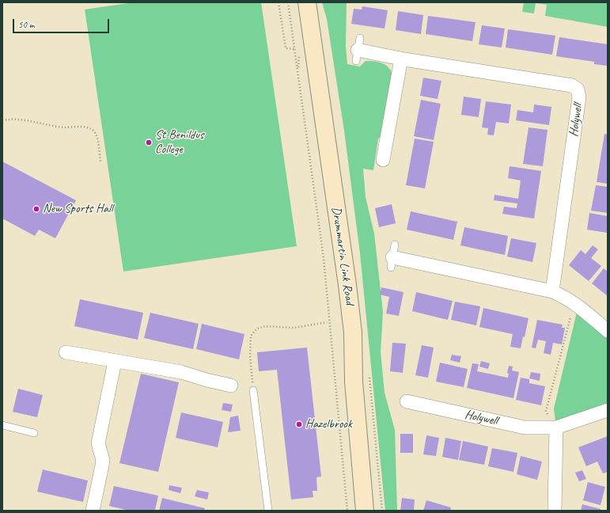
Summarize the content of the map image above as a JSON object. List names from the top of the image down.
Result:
{
  "streets": {
    "main road": ["Drummartin Link Road"],
    "street": ["Holywell"]
  },
  "places": ["St Benildus College", "New Sports Hall", "Hazelbrook"],
  "scale_bar": "50 m"
}
